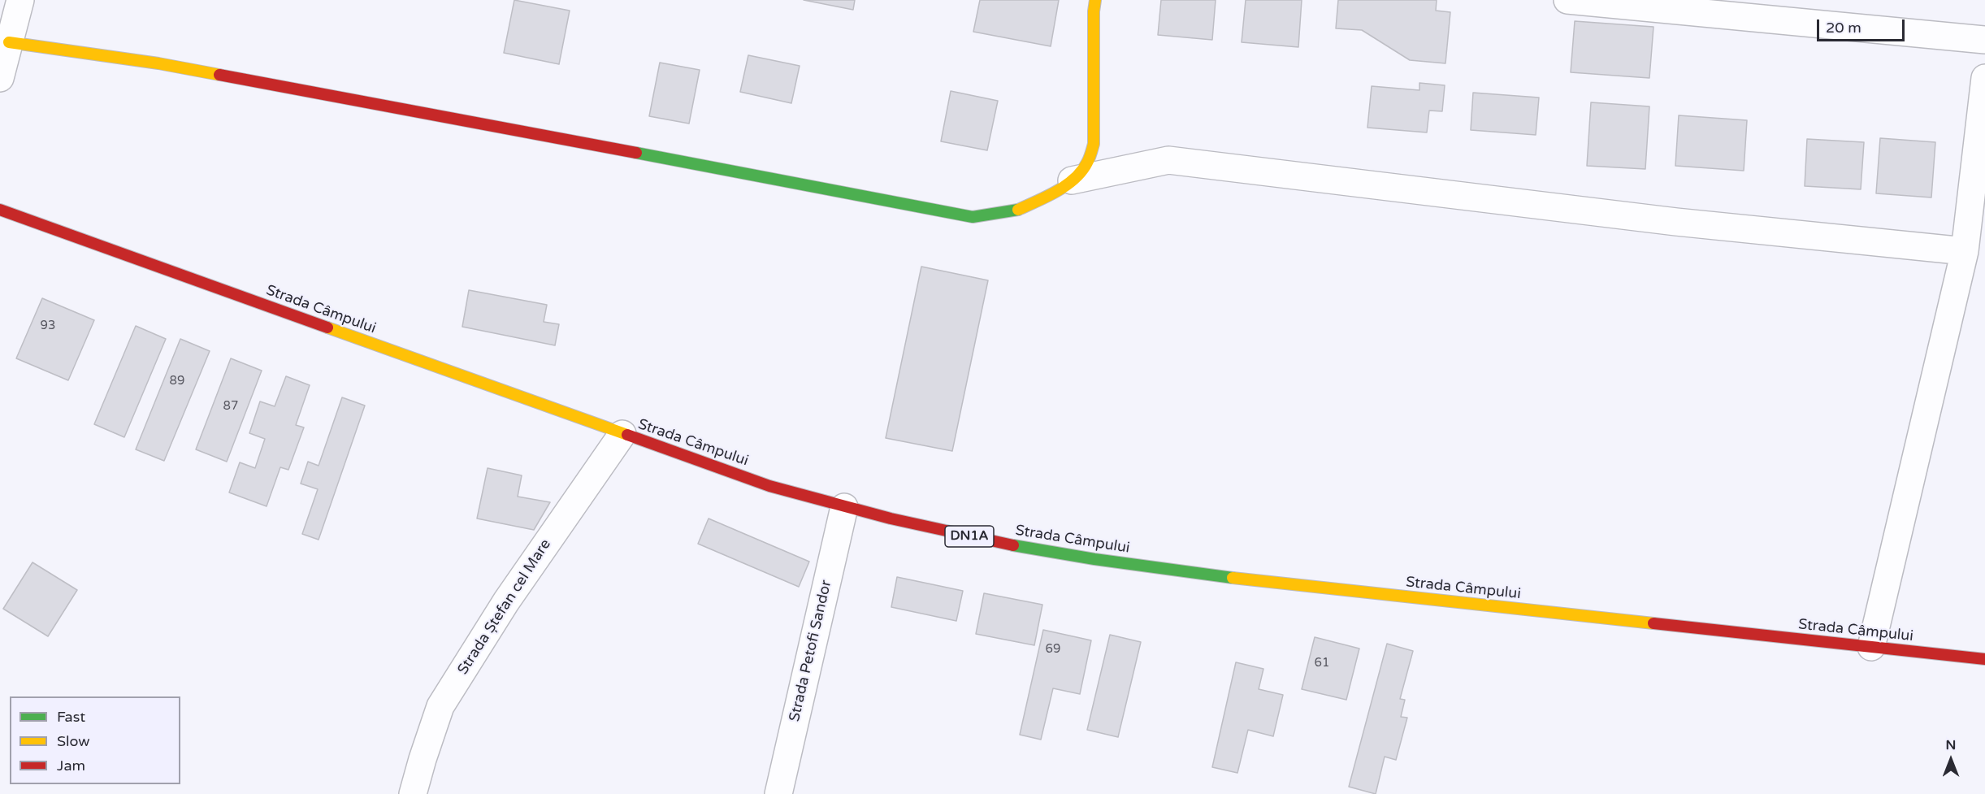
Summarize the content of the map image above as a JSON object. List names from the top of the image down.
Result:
{
  "streets": {
    "main road": ["Strada Câmpului", "DN1A"],
    "street": ["Strada Ștefan cel Mare", "Strada Petofi Sandor"]
  },
  "crossings": [
    ["Strada Câmpului", "Strada Ștefan cel Mare"],
    ["Strada Câmpului", "Strada Petofi Sandor"]
  ],
  "house_numbers": [
    "93",
    "89",
    "87",
    "69",
    "61"
  ],
  "legend": ["Fast", "Slow", "Jam"],
  "scale_bar": "20 m",
  "north": "top"
}
